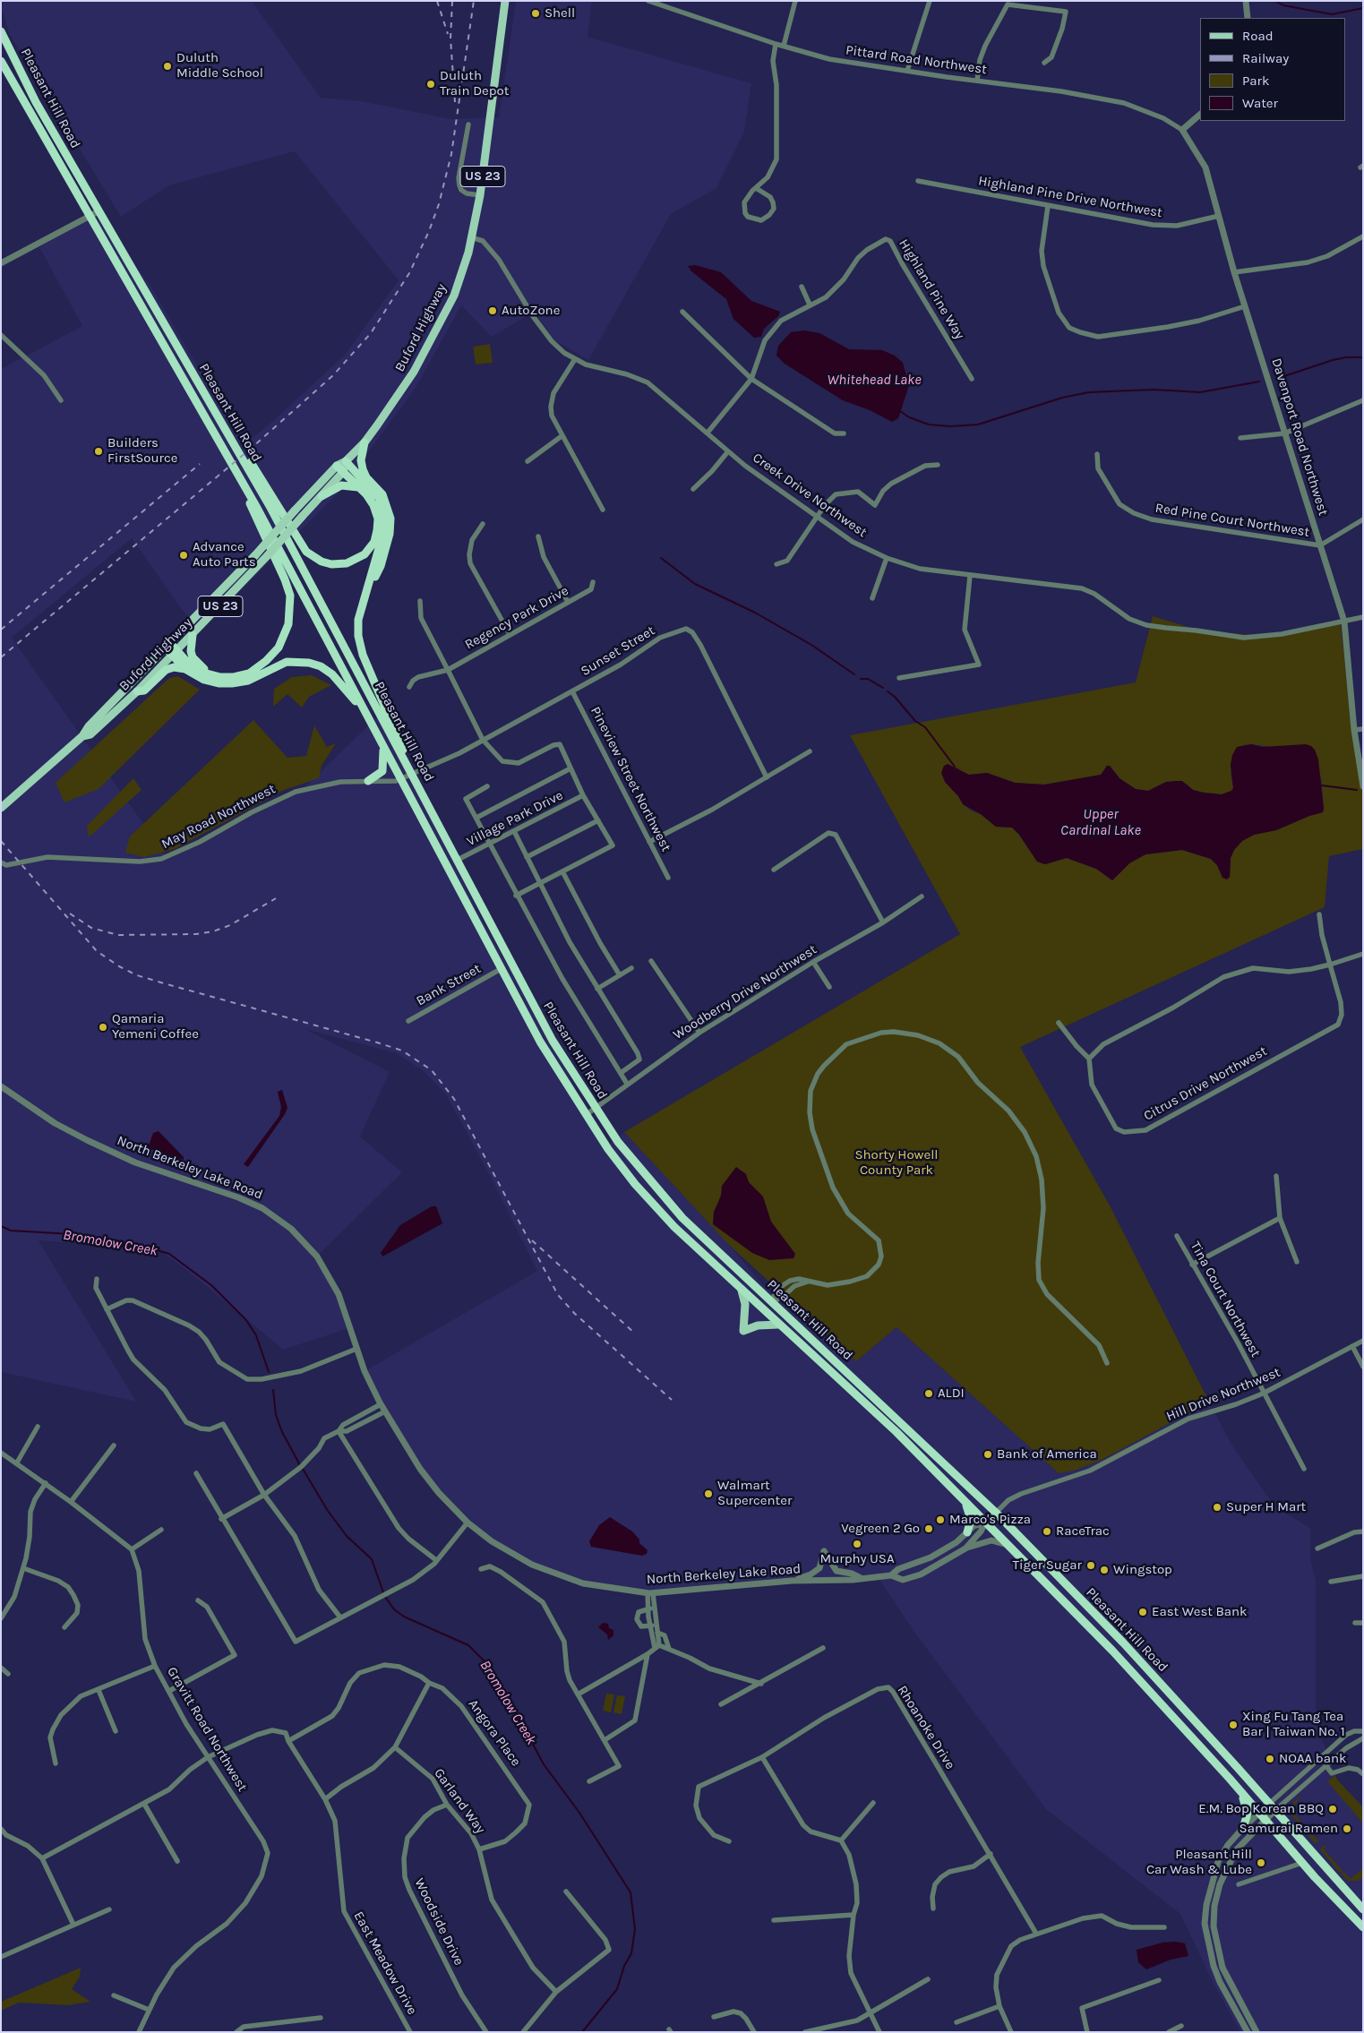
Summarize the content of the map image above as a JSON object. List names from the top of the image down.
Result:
{
  "streets": {
    "highway": ["Pleasant Hill Road"],
    "main road": ["US 23", "Buford Highway"],
    "street": [
      "Pittard Road Northwest",
      "Highland Pine Drive Northwest",
      "Highland Pine Way",
      "Davenport Road Northwest",
      "Creek Drive Northwest",
      "Red Pine Court Northwest",
      "Regency Park Drive",
      "Sunset Street",
      "Pineview Street Northwest",
      "May Road Northwest",
      "Village Park Drive",
      "Bank Street",
      "Woodberry Drive Northwest",
      "Citrus Drive Northwest",
      "North Berkeley Lake Road",
      "Tina Court Northwest",
      "Hill Drive Northwest",
      "Rhoanoke Drive",
      "Gravitt Road Northwest",
      "Angora Place",
      "Garland Way",
      "Woodside Drive",
      "East Meadow Drive"
    ]
  },
  "crossings": [
    ["Pittard Road Northwest", "Davenport Road Northwest"],
    ["Pleasant Hill Road", "Sunset Street"],
    ["Pleasant Hill Road", "May Road Northwest"],
    ["Pleasant Hill Road", "Village Park Drive"],
    ["Pleasant Hill Road", "Bank Street"],
    ["Pleasant Hill Road", "Woodberry Drive Northwest"],
    ["Pleasant Hill Road", "North Berkeley Lake Road"],
    ["Pleasant Hill Road", "Hill Drive Northwest"],
    ["Highland Pine Drive Northwest", "Davenport Road Northwest"],
    ["Highland Pine Way", "Creek Drive Northwest"],
    ["Buford Highway", "Creek Drive Northwest"],
    ["Davenport Road Northwest", "Creek Drive Northwest"],
    ["Davenport Road Northwest", "Red Pine Court Northwest"],
    ["Sunset Street", "Pineview Street Northwest"],
    ["Sunset Street", "May Road Northwest"],
    ["North Berkeley Lake Road", "Hill Drive Northwest"],
    ["Tina Court Northwest", "Hill Drive Northwest"],
    ["Gravitt Road Northwest", "East Meadow Drive"],
    ["Angora Place", "Garland Way"],
    ["Angora Place", "East Meadow Drive"],
    ["Garland Way", "Woodside Drive"]
  ],
  "water": ["Whitehead Lake", "Upper Cardinal Lake", "Bromolow Creek"],
  "parks": ["Shorty Howell County Park"],
  "places": [
    "Shell",
    "Duluth Middle School",
    "Duluth Train Depot",
    "AutoZone",
    "Builders FirstSource",
    "Advance Auto Parts",
    "Qamaria Yemeni Coffee",
    "ALDI",
    "Bank of America",
    "Walmart Supercenter",
    "Super H Mart",
    "Marco's Pizza",
    "Vegreen 2 Go",
    "RaceTrac",
    "Murphy USA",
    "Tiger Sugar",
    "Wingstop",
    "East West Bank",
    "Xing Fu Tang Tea Bar | Taiwan No. 1",
    "NOAA bank",
    "E.M. Bop Korean BBQ",
    "Samurai Ramen",
    "Pleasant Hill Car Wash & Lube"
  ],
  "legend": [
    "Road",
    "Railway",
    "Park",
    "Water"
  ]
}
